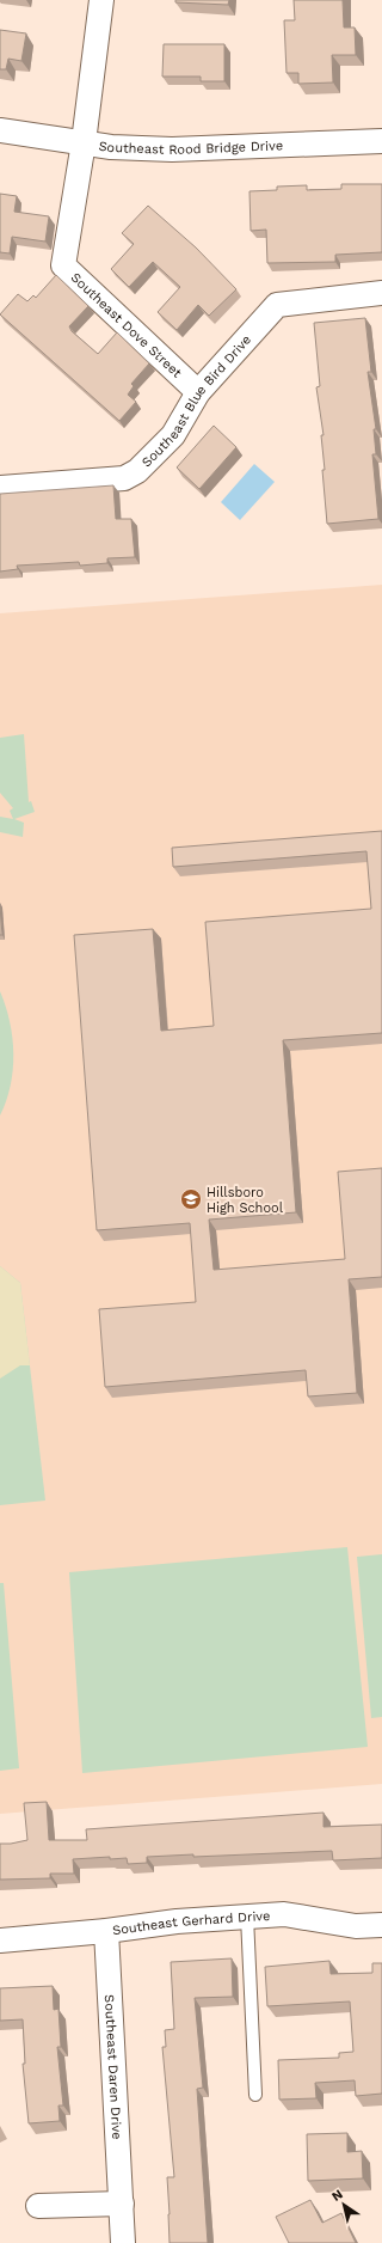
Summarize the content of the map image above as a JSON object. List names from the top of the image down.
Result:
{
  "streets": {
    "street": [
      "Southeast Rood Bridge Drive",
      "Southeast Dove Street",
      "Southeast Blue Bird Drive",
      "Southeast Gerhard Drive",
      "Southeast Daren Drive"
    ]
  },
  "crossings": [
    ["Southeast Rood Bridge Drive", "Southeast Dove Street"],
    ["Southeast Dove Street", "Southeast Blue Bird Drive"],
    ["Southeast Gerhard Drive", "Southeast Daren Drive"]
  ],
  "places": {
    "school or university": ["Hillsboro High School"]
  },
  "north": "top left"
}
